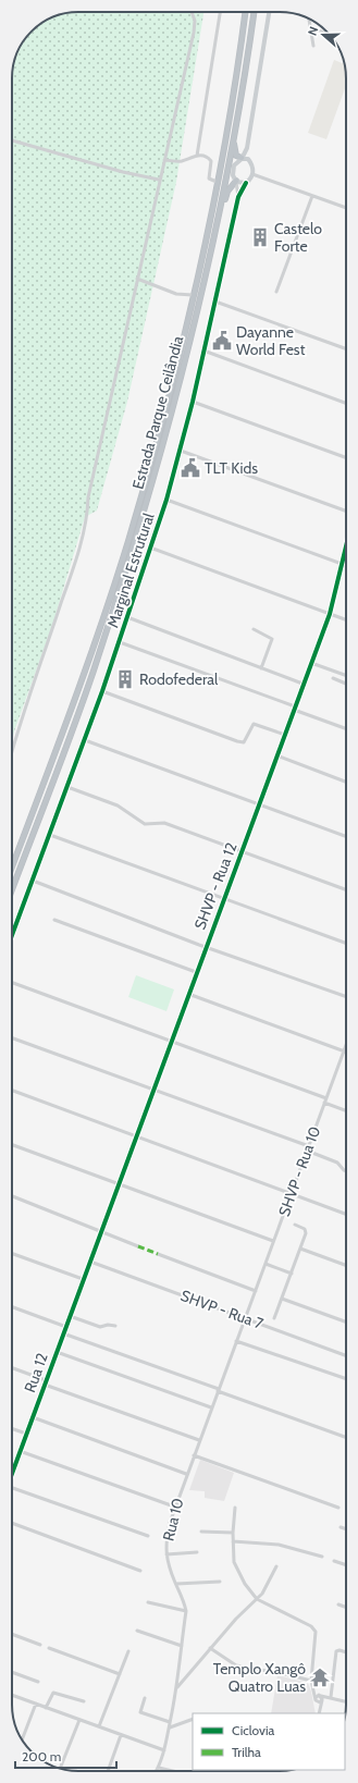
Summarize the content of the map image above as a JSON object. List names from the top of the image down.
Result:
{
  "streets": {
    "highway": ["Estrada Parque Ceilândia"],
    "street": [
      "Marginal Estrutural",
      "SHVP - Rua 12",
      "SHVP - Rua 10",
      "SHVP - Rua 7",
      "Rua 12",
      "Rua 10"
    ]
  },
  "crossings": [
    ["SHVP - Rua 12", "SHVP - Rua 7"],
    ["SHVP - Rua 12", "Rua 12"],
    ["SHVP - Rua 10", "SHVP - Rua 7"],
    ["SHVP - Rua 10", "Rua 10"],
    ["SHVP - Rua 7", "Rua 12"],
    ["SHVP - Rua 7", "Rua 10"]
  ],
  "places": {
    "building": ["Castelo Forte", "Rodofederal"],
    "public building": ["Dayanne World Fest", "TLT Kids"],
    "temple": ["Templo Xangô Quatro Luas"]
  },
  "legend": ["Ciclovia", "Trilha"],
  "scale_bar": "200 m",
  "north": "left"
}
